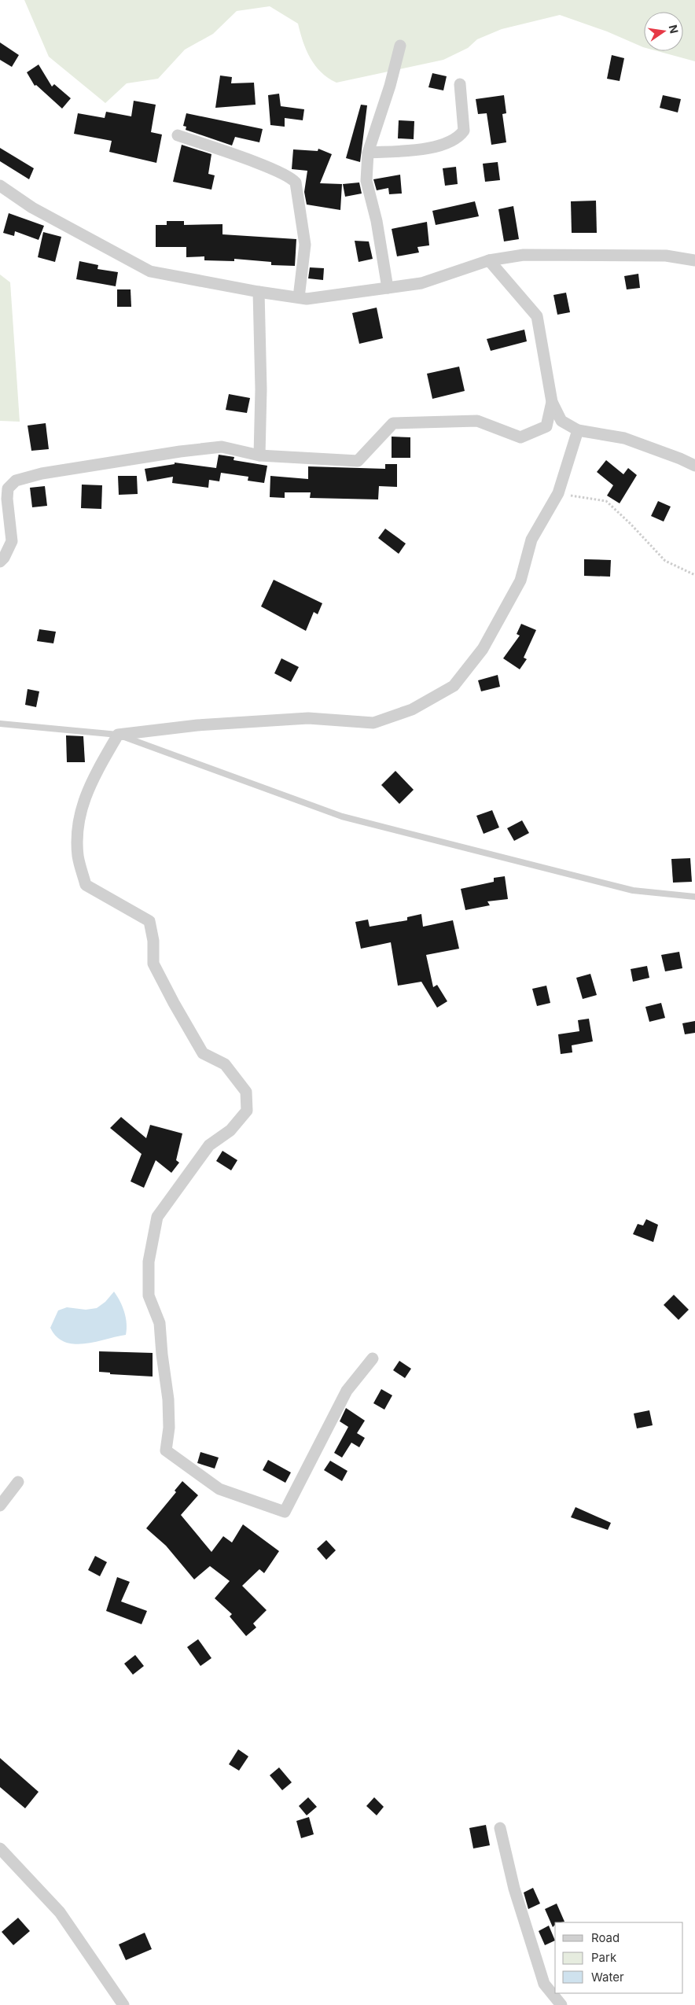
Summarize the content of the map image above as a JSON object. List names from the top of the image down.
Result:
{
  "legend": ["Road", "Park", "Water"],
  "north": "right"
}
